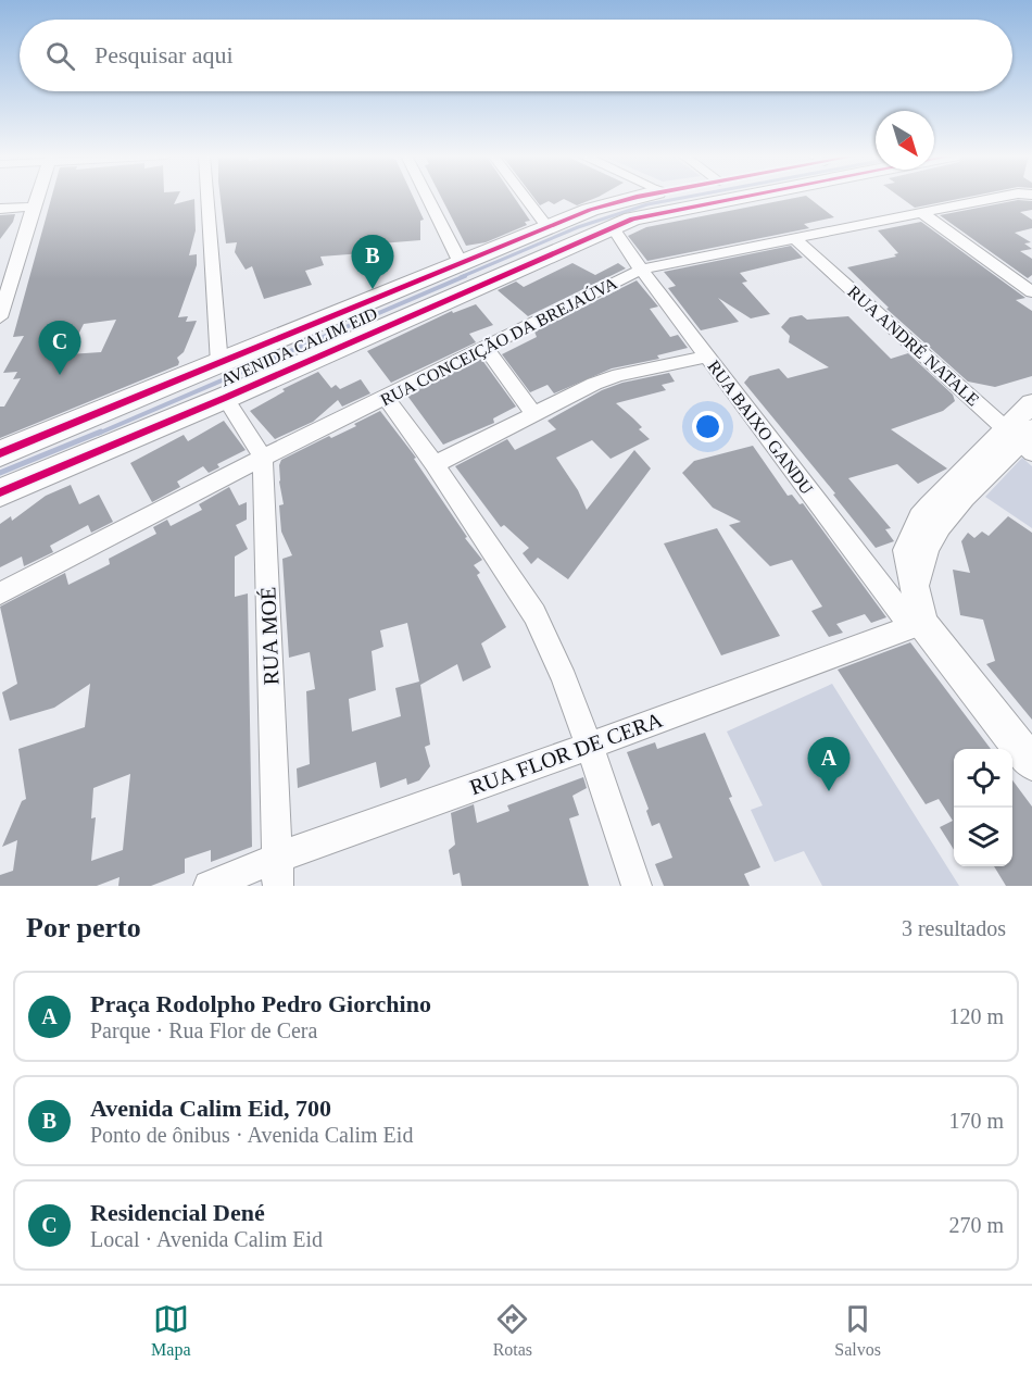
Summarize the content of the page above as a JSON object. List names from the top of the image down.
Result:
{
  "streets": {
    "main road": ["AVENIDA CALIM EID"],
    "street": [
      "RUA CONCEIÇÃO DA BREJAÚVA",
      "RUA ANDRÉ NATALE",
      "RUA BAIXO GANDU",
      "RUA MOÉ",
      "RUA FLOR DE CERA"
    ]
  },
  "crossings": [
    ["RUA CONCEIÇÃO DA BREJAÚVA", "RUA ANDRÉ NATALE"],
    ["RUA CONCEIÇÃO DA BREJAÚVA", "RUA BAIXO GANDU"],
    ["RUA CONCEIÇÃO DA BREJAÚVA", "RUA MOÉ"],
    ["AVENIDA CALIM EID", "RUA BAIXO GANDU"],
    ["AVENIDA CALIM EID", "RUA MOÉ"],
    ["RUA BAIXO GANDU", "RUA FLOR DE CERA"],
    ["RUA MOÉ", "RUA FLOR DE CERA"]
  ],
  "north": "bottom right",
  "page": {
    "search": "Pesquisar aqui",
    "pins": ["B", "C", "A"],
    "heading": ["Por perto", "3 resultados"],
    "list": [
      {
        "mark": "A",
        "name": "Praça Rodolpho Pedro Giorchino",
        "note": "Parque · Rua Flor de Cera",
        "value": "120 m"
      },
      {
        "mark": "B",
        "name": "Avenida Calim Eid, 700",
        "note": "Ponto de ônibus · Avenida Calim Eid",
        "value": "170 m"
      },
      {
        "mark": "C",
        "name": "Residencial Dené",
        "note": "Local · Avenida Calim Eid",
        "value": "270 m"
      }
    ],
    "nav": ["Mapa", "Rotas", "Salvos"]
  }
}
